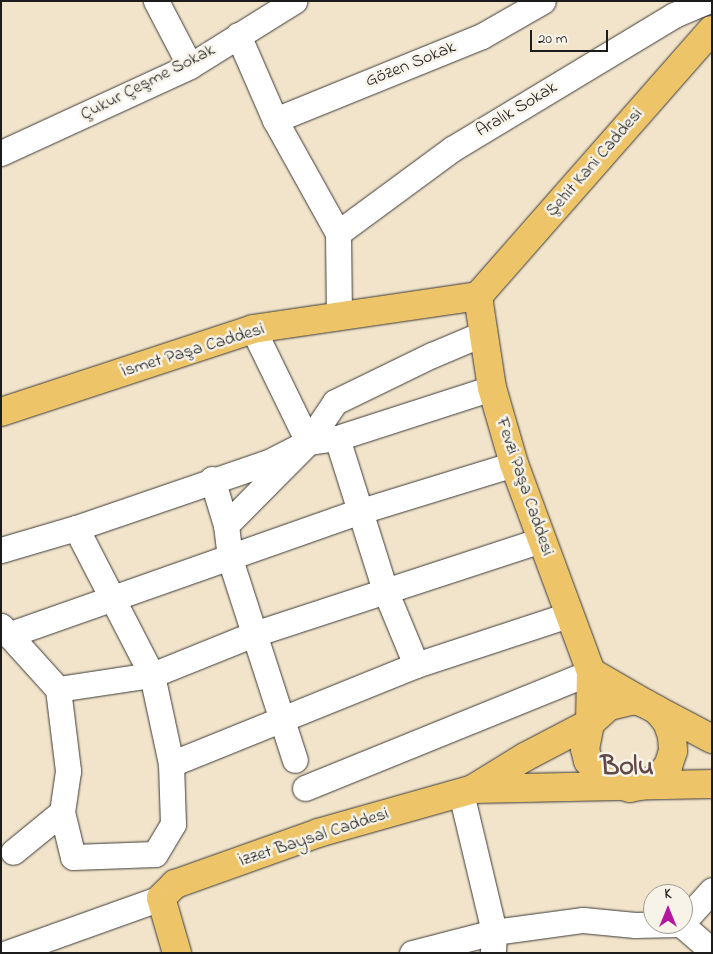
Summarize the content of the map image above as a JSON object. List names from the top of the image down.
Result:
{
  "streets": {
    "main road": [
      "Şehit Kani Caddesi",
      "İsmet Paşa Caddesi",
      "Fevzi Paşa Caddesi",
      "İzzet Baysal Caddesi"
    ],
    "street": ["Gözen Sokak", "Çukur Çeşme Sokak", "Aralık Sokak"]
  },
  "crossings": [
    ["Şehit Kani Caddesi", "İsmet Paşa Caddesi"],
    ["Şehit Kani Caddesi", "Fevzi Paşa Caddesi"],
    ["İsmet Paşa Caddesi", "Fevzi Paşa Caddesi"]
  ],
  "districts": ["Bolu"],
  "scale_bar": "20 m",
  "north": "top"
}
